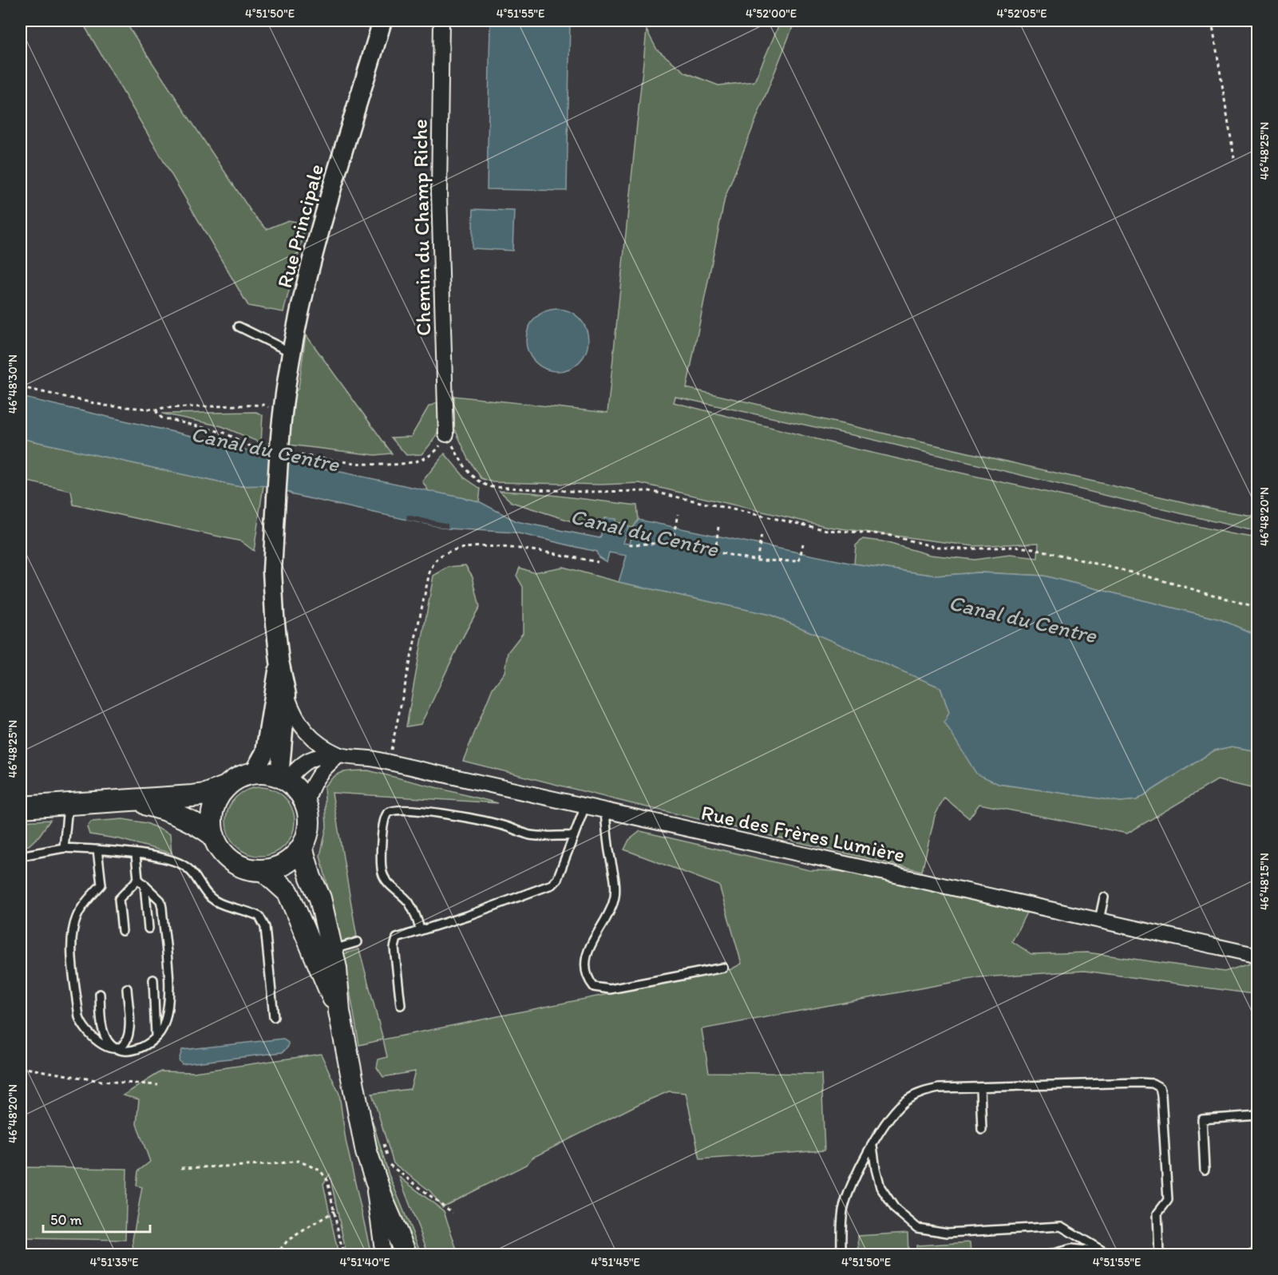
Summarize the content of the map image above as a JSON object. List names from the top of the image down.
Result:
{
  "streets": {
    "street": ["Rue Principale", "Chemin du Champ Riche", "Rue des Frères Lumière"]
  },
  "water": ["Canal du Centre"],
  "scale_bar": "50 m",
  "coordinates": [
    "4°51'50\"E",
    "4°51'55\"E",
    "4°52'00\"E",
    "4°52'05\"E",
    "46°48'25\"N",
    "46°48'30\"N",
    "46°48'20\"N",
    "46°48'15\"N",
    "4°51'35\"E",
    "4°51'40\"E",
    "4°51'45\"E"
  ]
}
